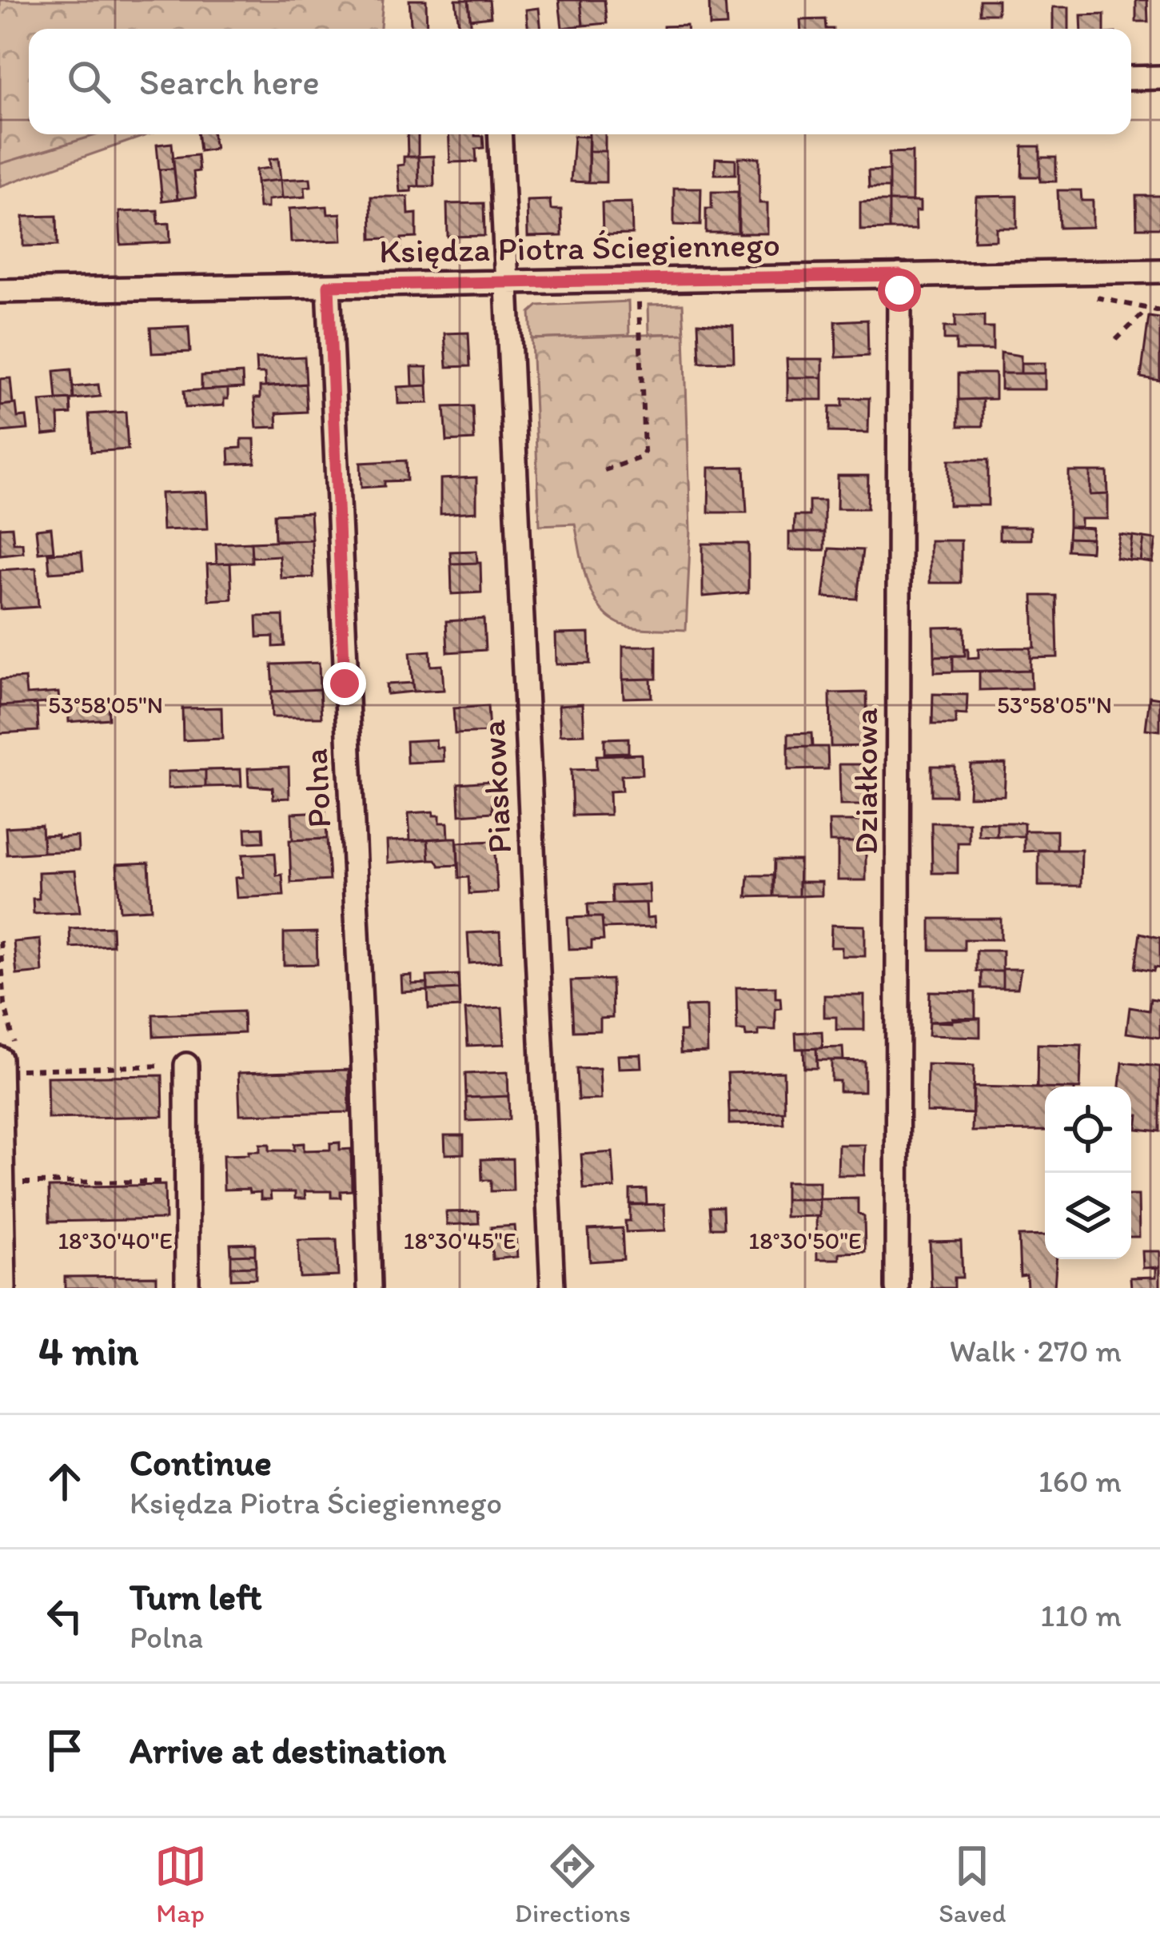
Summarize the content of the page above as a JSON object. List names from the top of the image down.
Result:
{
  "streets": {
    "street": [
      "Księdza Piotra Ściegiennego",
      "Działkowa",
      "Piaskowa",
      "Polna"
    ]
  },
  "crossings": [
    ["Księdza Piotra Ściegiennego", "Działkowa"],
    ["Księdza Piotra Ściegiennego", "Piaskowa"],
    ["Księdza Piotra Ściegiennego", "Polna"]
  ],
  "page": {
    "search": "Search here",
    "heading": ["4 min", "Walk · 270 m"],
    "list": [
      ["Continue", "Księdza Piotra Ściegiennego", "160 m"],
      ["Turn left", "Polna", "110 m"],
      "Arrive at destination"
    ],
    "nav": ["Map", "Directions", "Saved"]
  },
  "coordinates": [
    "53°58'05\"N",
    "18°30'40\"E",
    "18°30'45\"E",
    "18°30'50\"E"
  ]
}
